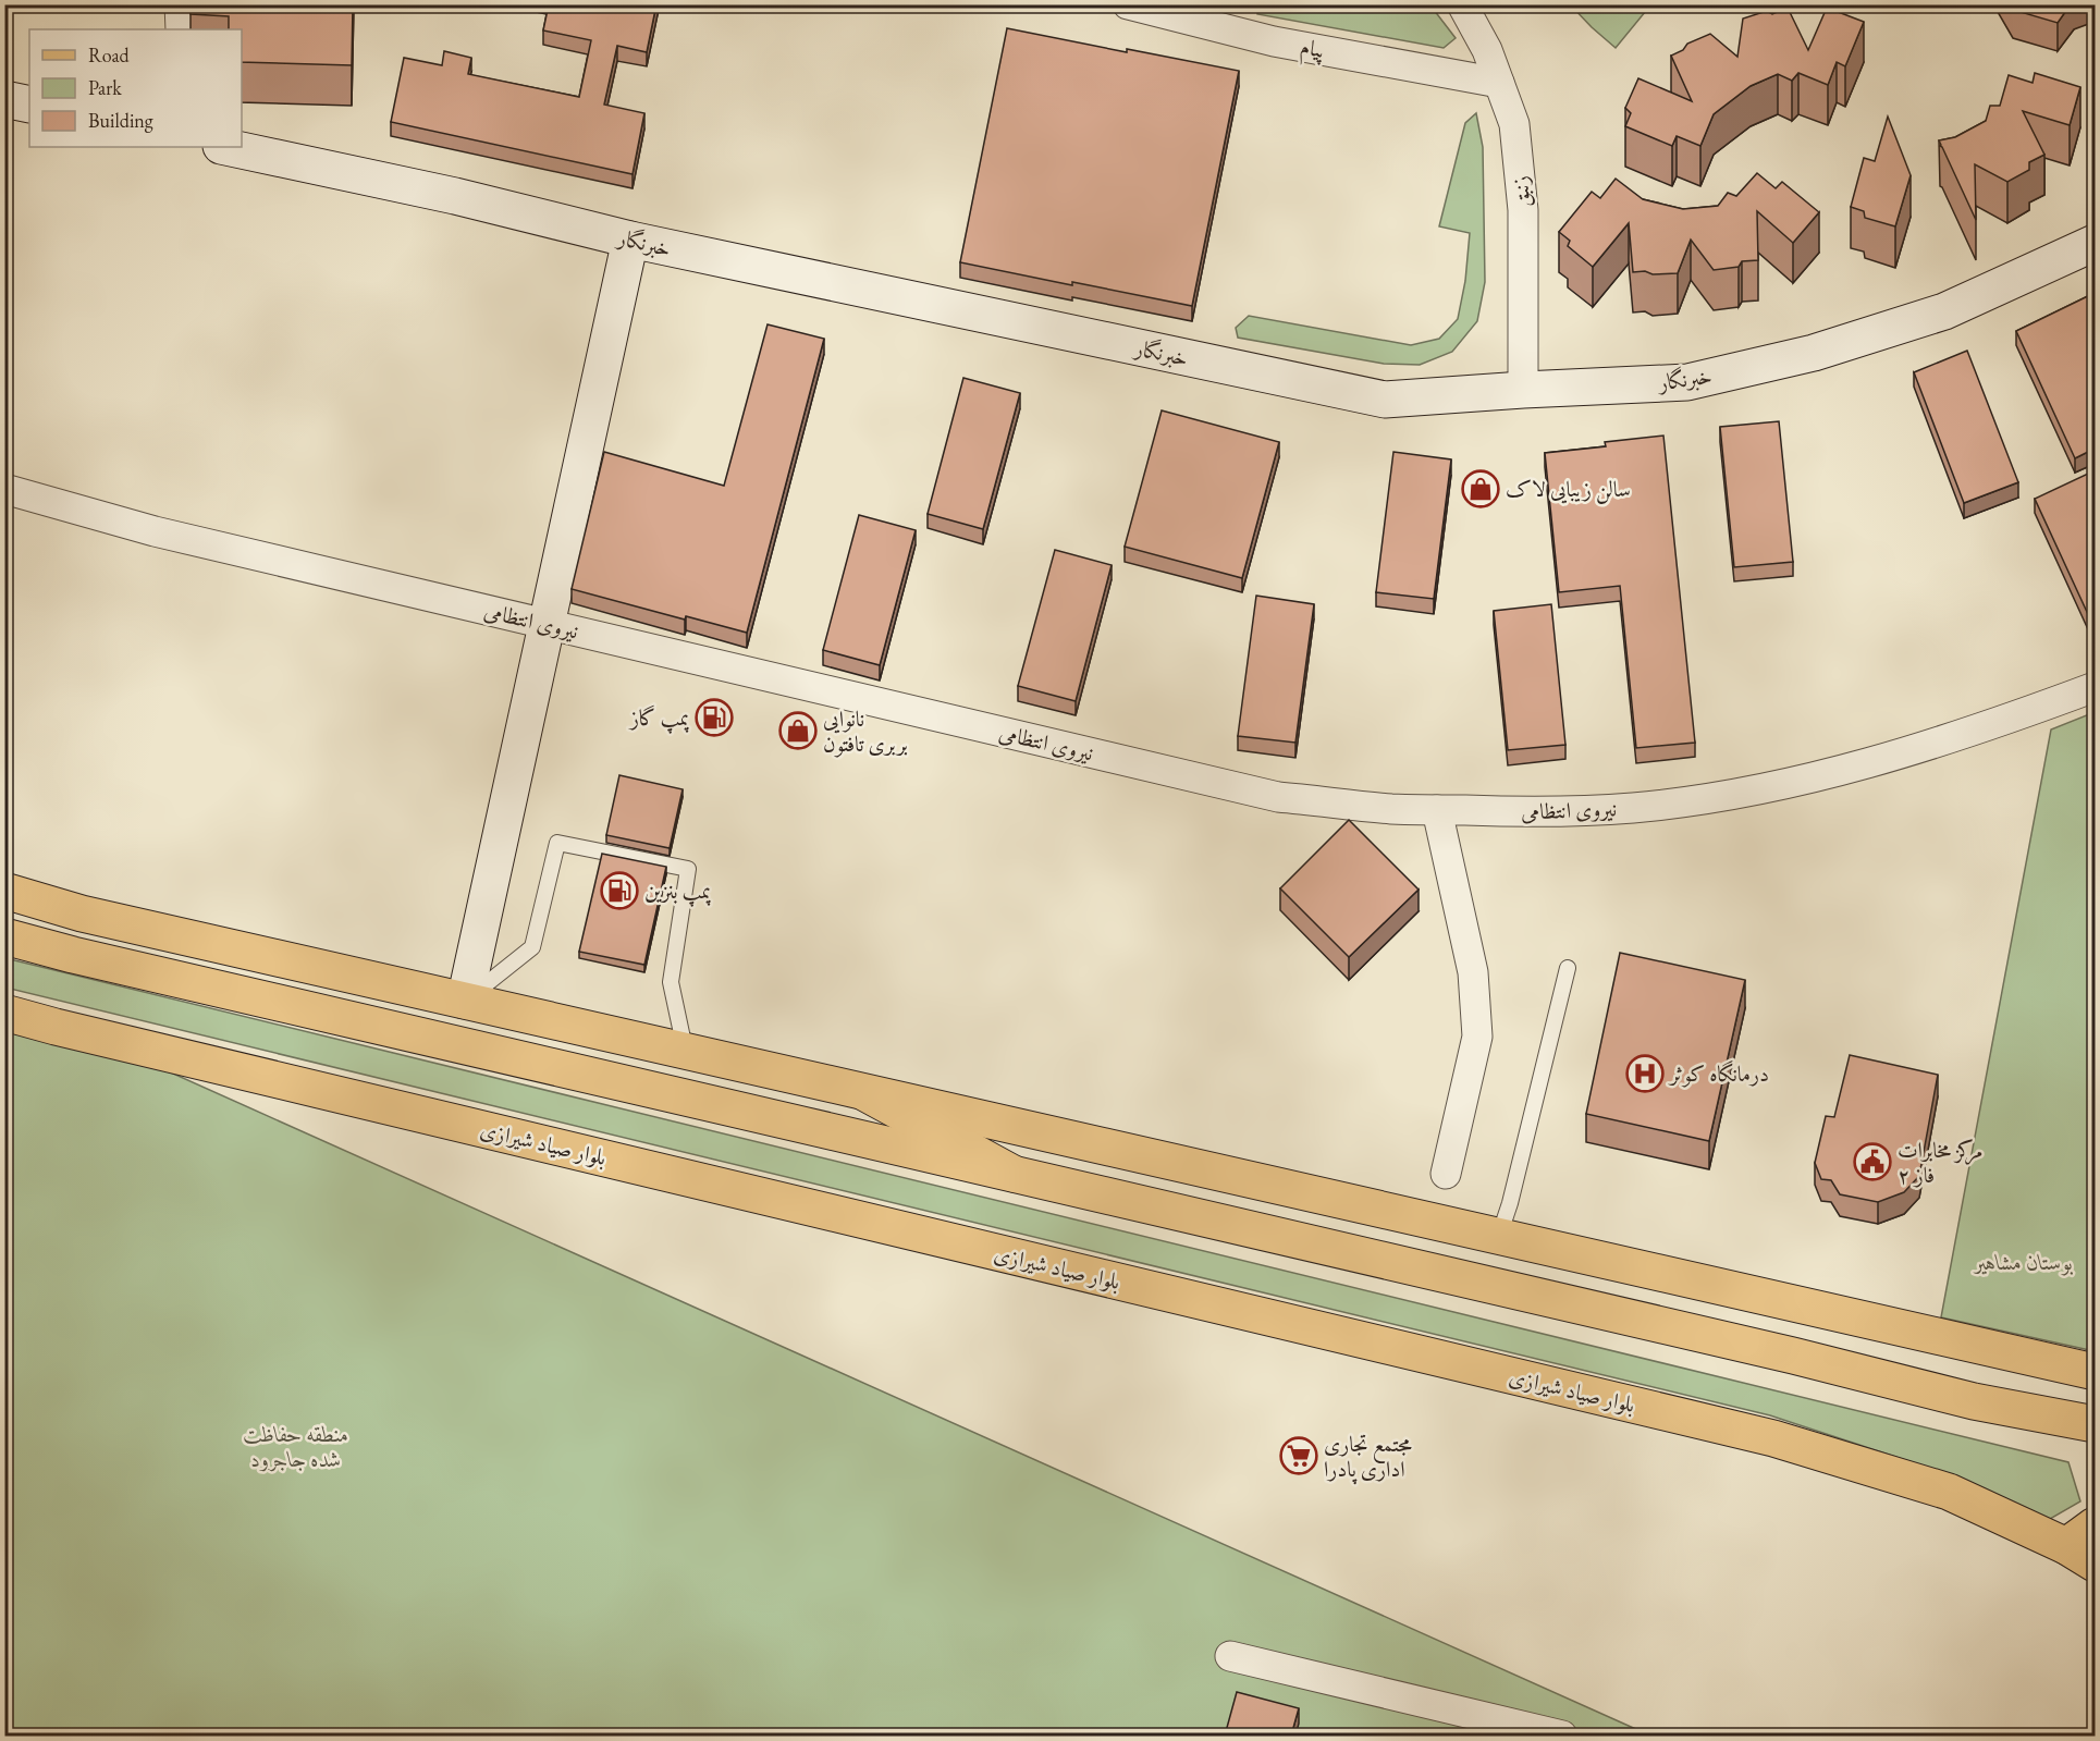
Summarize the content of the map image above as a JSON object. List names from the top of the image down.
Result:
{
  "streets": {
    "main road": ["بلوار صیاد شیرازی"],
    "street": [
      "پیام",
      "زنبق",
      "خبرنگار",
      "نیروی انتظامی"
    ]
  },
  "crossings": [
    ["پیام", "زنبق"],
    ["زنبق", "خبرنگار"]
  ],
  "parks": ["بوستان مشاهیر", "منطقه حفاظت شده جاجرود"],
  "places": {
    "shop": ["سالن زیبایی لاک", "نانوایی بربری تافتون"],
    "fuel station": ["پمپ گاز", "پمپ بنزین"],
    "hospital": ["درمانگاه کوثر"],
    "public building": ["مرکز مخابرات فاز ۲"],
    "supermarket": ["مجتمع تجاری اداری پادرا"]
  },
  "legend": ["Road", "Park", "Building"]
}
